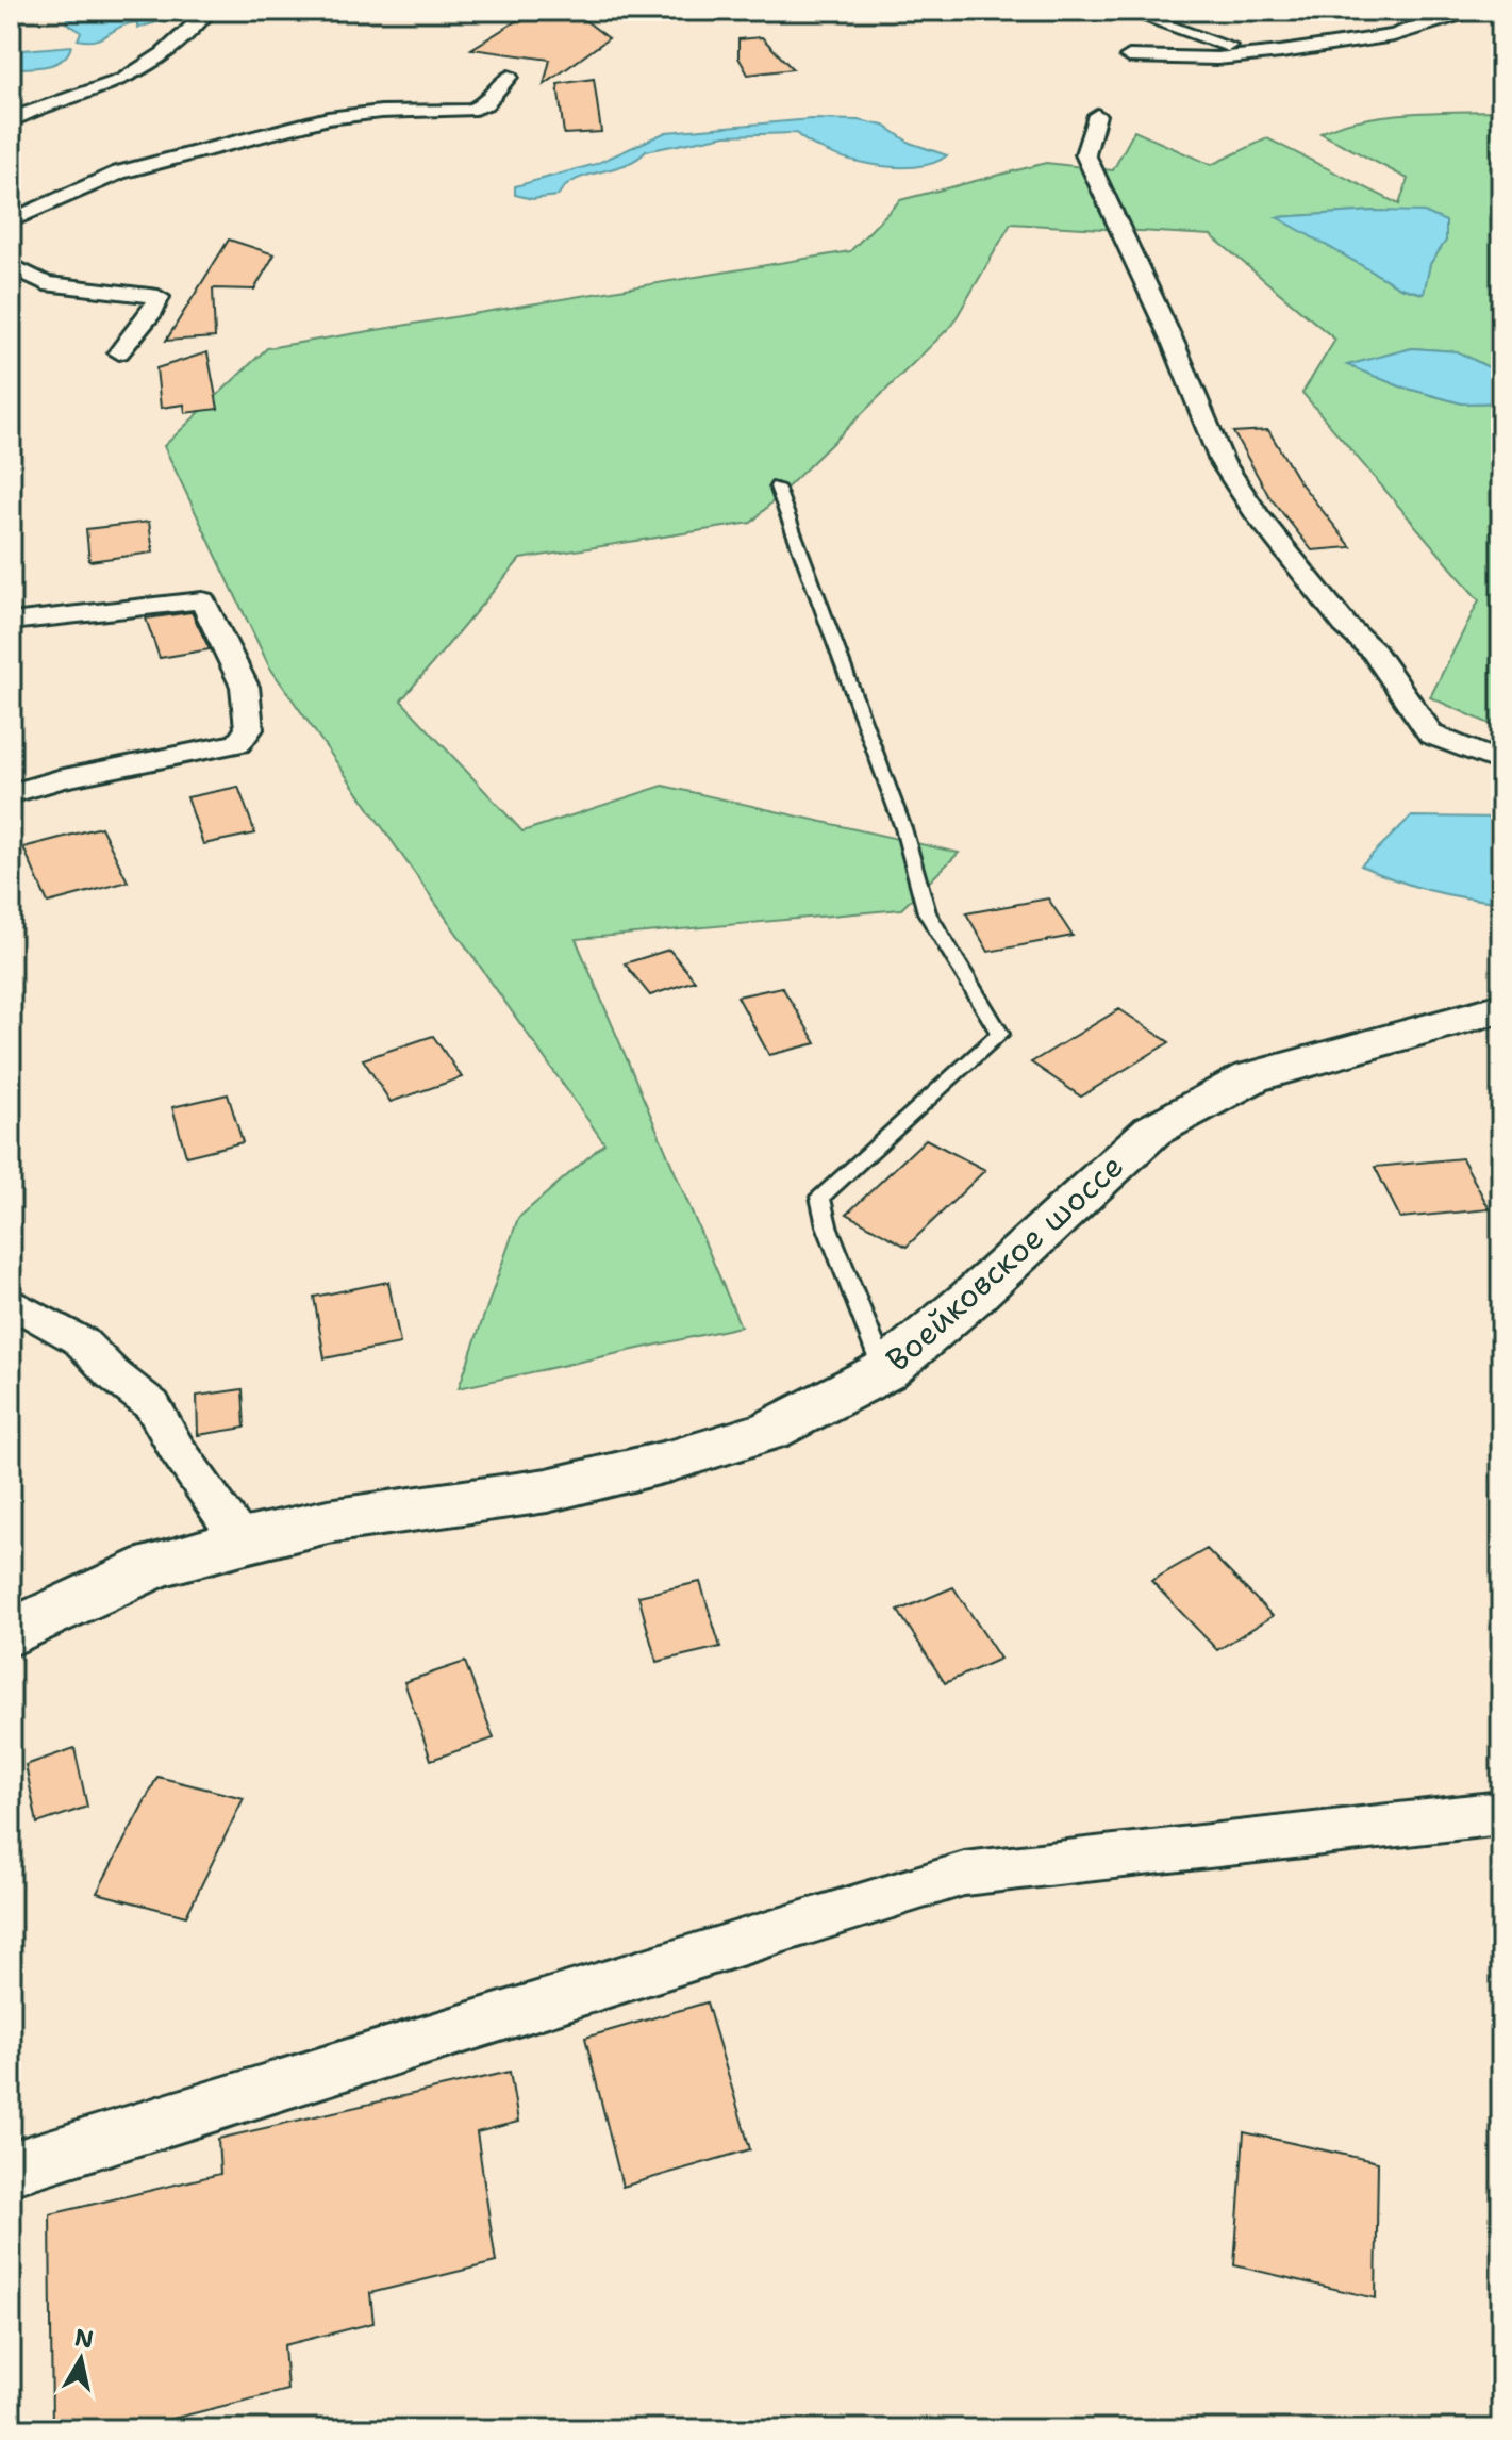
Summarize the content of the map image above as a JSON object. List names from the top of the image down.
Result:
{
  "streets": {
    "street": ["Воейковское шоссе"]
  },
  "north": "top"
}
